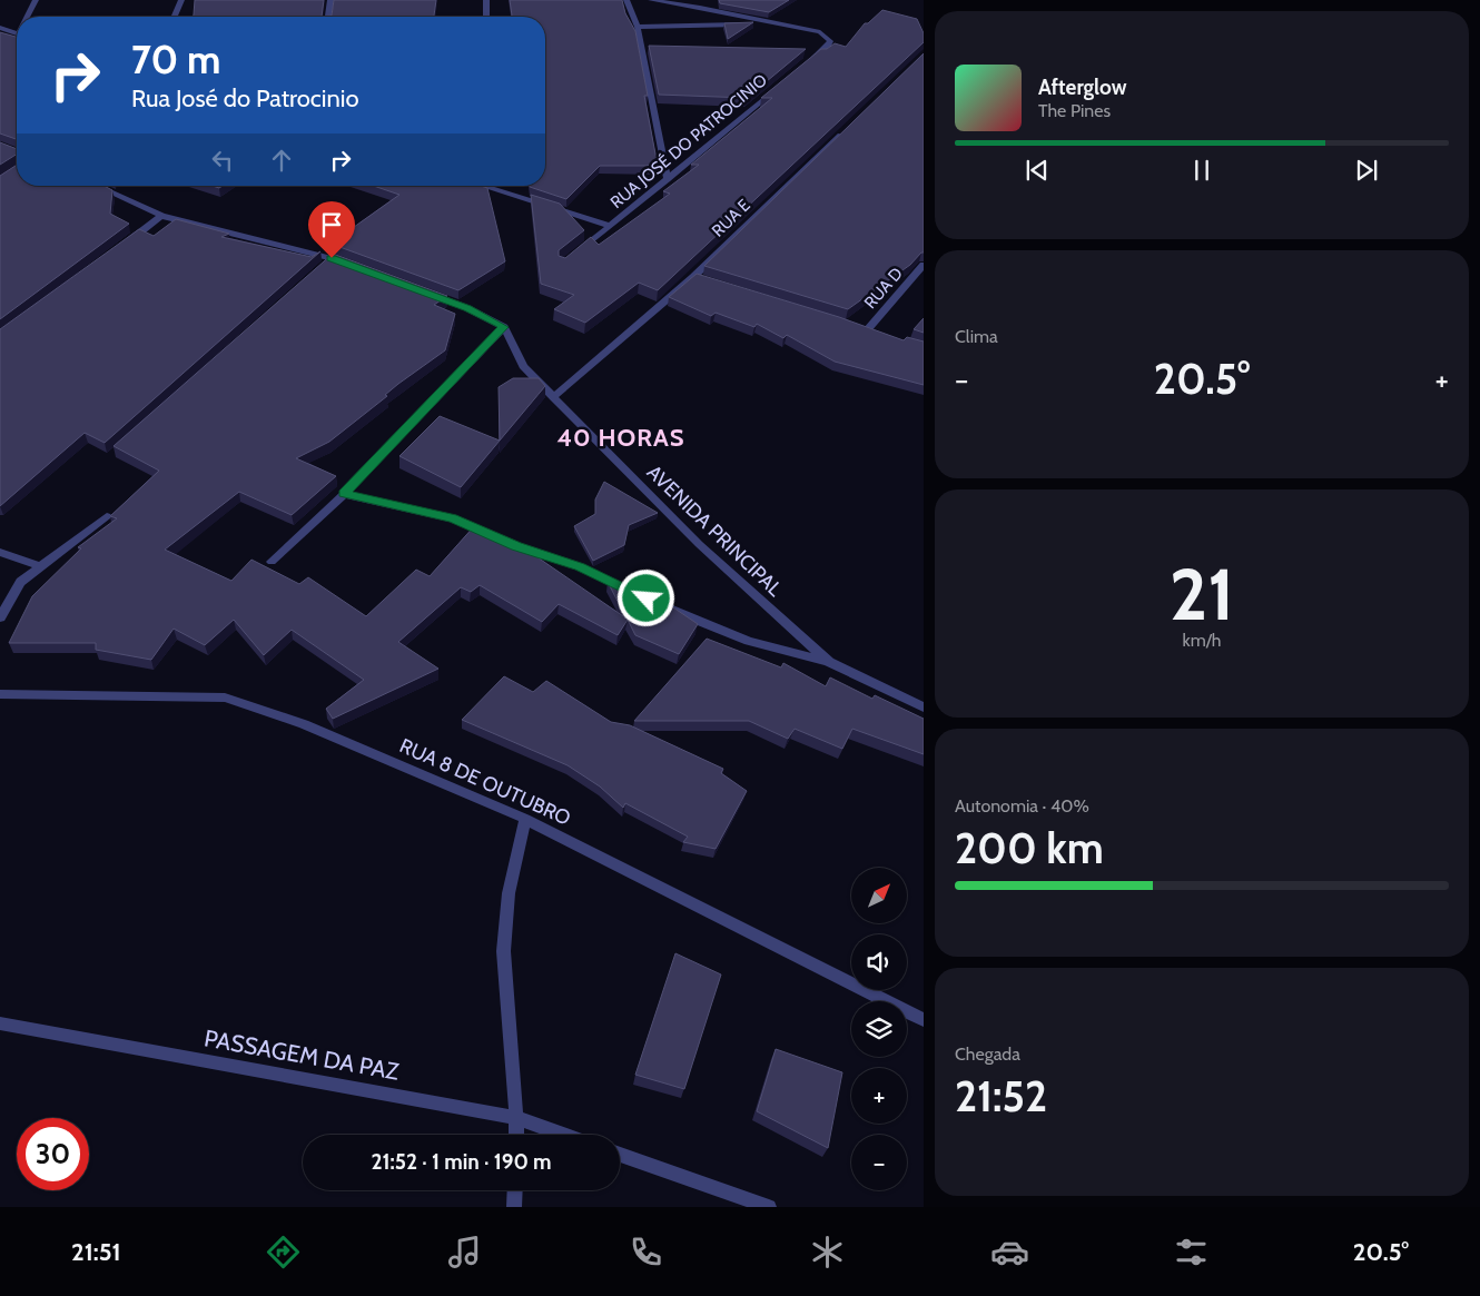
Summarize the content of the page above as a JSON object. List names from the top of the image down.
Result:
{
  "streets": {
    "street": [
      "RUA JOSÉ DO PATROCINIO",
      "RUA E",
      "RUA D",
      "AVENIDA PRINCIPAL",
      "RUA 8 DE OUTUBRO",
      "PASSAGEM DA PAZ"
    ]
  },
  "crossings": [
    ["RUA E", "AVENIDA PRINCIPAL"]
  ],
  "districts": ["40 HORAS"],
  "north": "top right",
  "page": {
    "turn": ["70 m", "Rua José do Patrocinio"],
    "song": ["Afterglow", "The Pines"],
    "tile": [
      "Clima",
      ["21", "km/h"],
      ["Autonomia · 40%", "200 km"],
      ["Chegada", "21:52"]
    ],
    "heat": ["−", "20.5°", "+"],
    "map_buttons": ["+", "−"],
    "limit": "30",
    "trip": "21:52 · 1 min · 190 m",
    "tabs": ["21:51", "20.5°"]
  }
}
